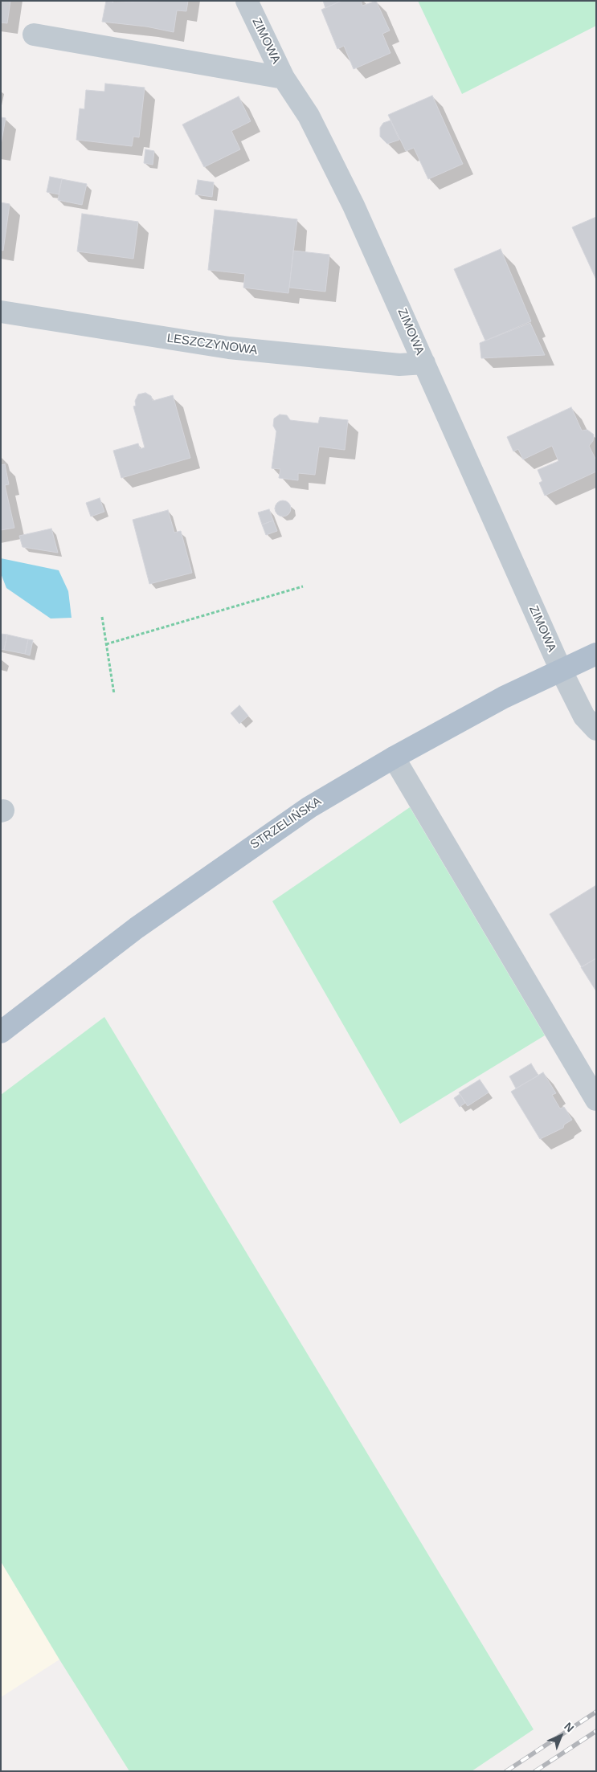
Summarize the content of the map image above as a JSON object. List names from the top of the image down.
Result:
{
  "streets": {
    "main road": ["STRZELIŃSKA"],
    "street": ["ZIMOWA", "LESZCZYNOWA"]
  },
  "crossings": [
    ["ZIMOWA", "LESZCZYNOWA"],
    ["ZIMOWA", "STRZELIŃSKA"]
  ],
  "north": "top right"
}
